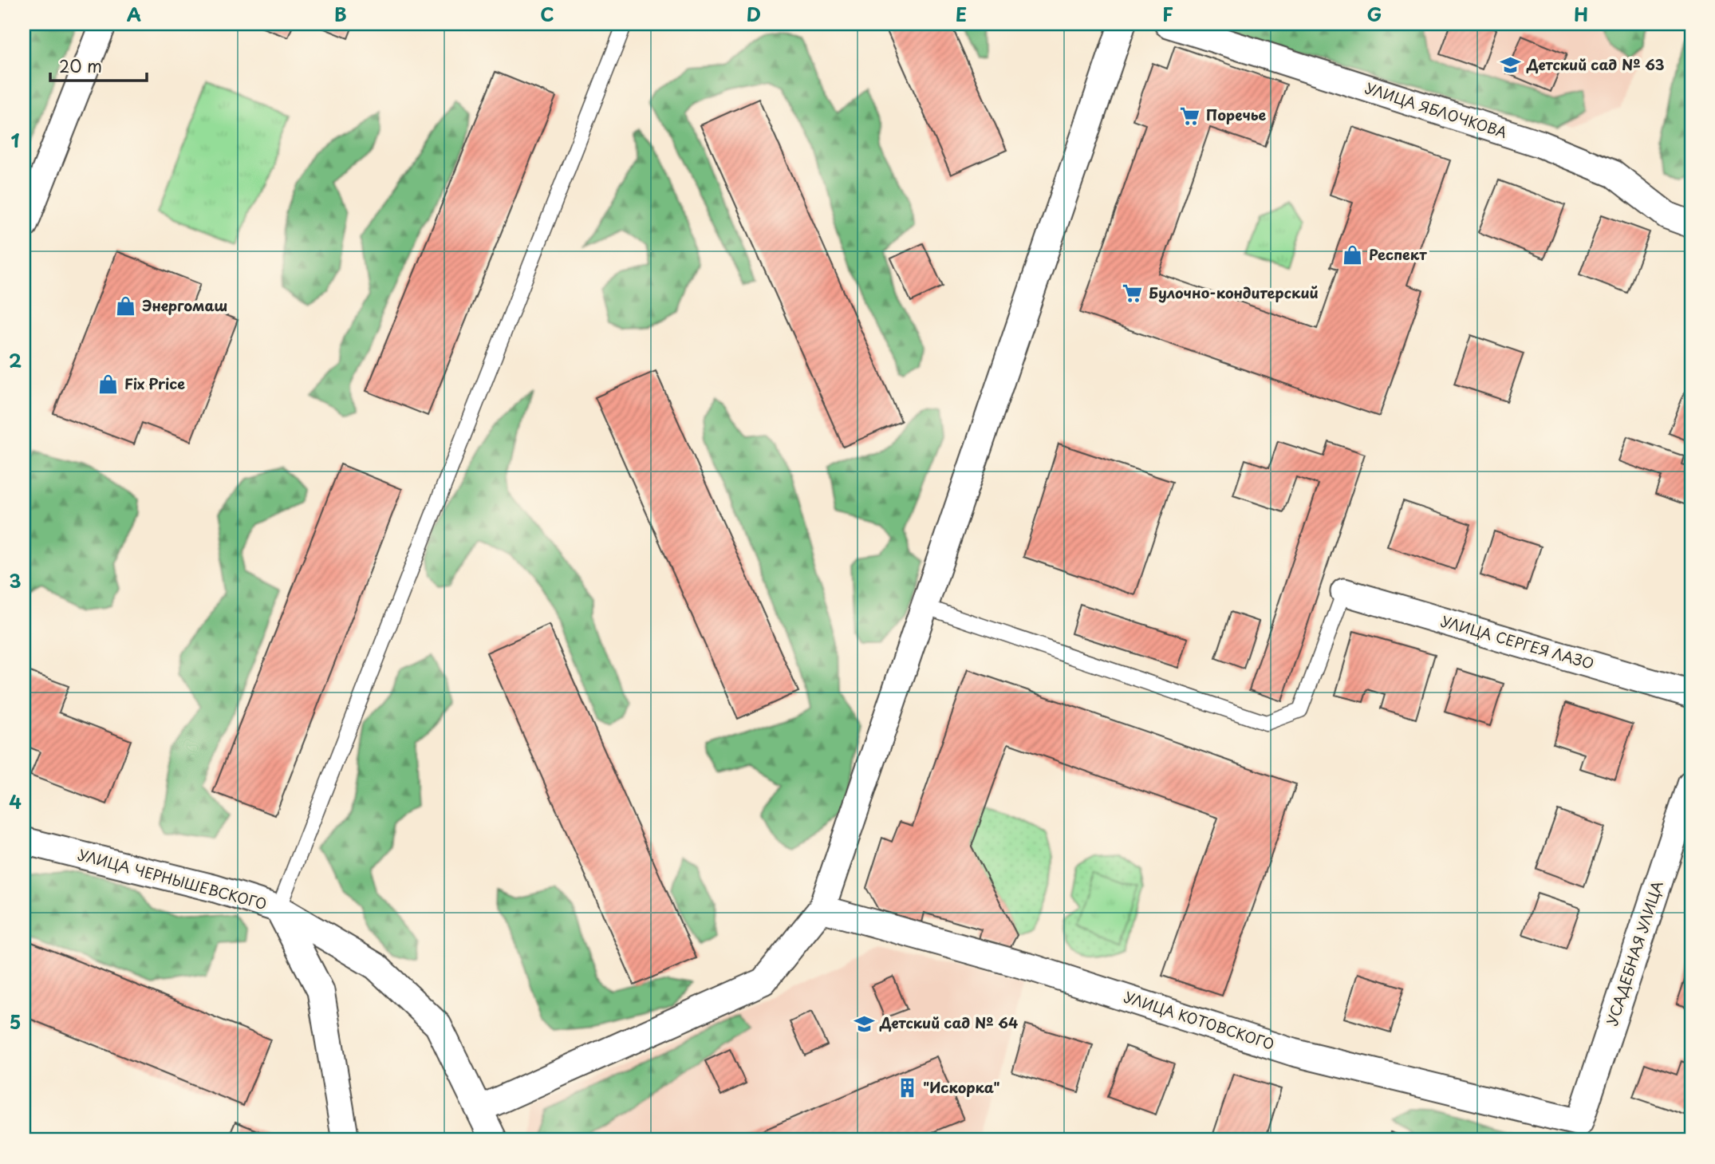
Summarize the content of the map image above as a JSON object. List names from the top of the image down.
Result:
{
  "streets": {
    "street": [
      "УЛИЦА ЯБЛОЧКОВА",
      "УЛИЦА СЕРГЕЯ ЛАЗО",
      "УЛИЦА ЧЕРНЫШЕВСКОГО",
      "УСАДЕБНАЯ УЛИЦА",
      "УЛИЦА КОТОВСКОГО"
    ]
  },
  "crossings": [
    ["УСАДЕБНАЯ УЛИЦА", "УЛИЦА КОТОВСКОГО"]
  ],
  "places": {
    "school or university": ["Детский сад № 63", "Детский сад № 64"],
    "supermarket": ["Поречье", "Булочно-кондитерский"],
    "shop": ["Респект", "Энергомаш", "Fix Price"],
    "building": ["\"Искорка\""]
  },
  "scale_bar": "20 m",
  "grid": {
    "columns": [
      "A",
      "B",
      "C",
      "D",
      "E",
      "F",
      "G",
      "H"
    ],
    "rows": [
      "1",
      "2",
      "3",
      "4",
      "5"
    ]
  }
}
